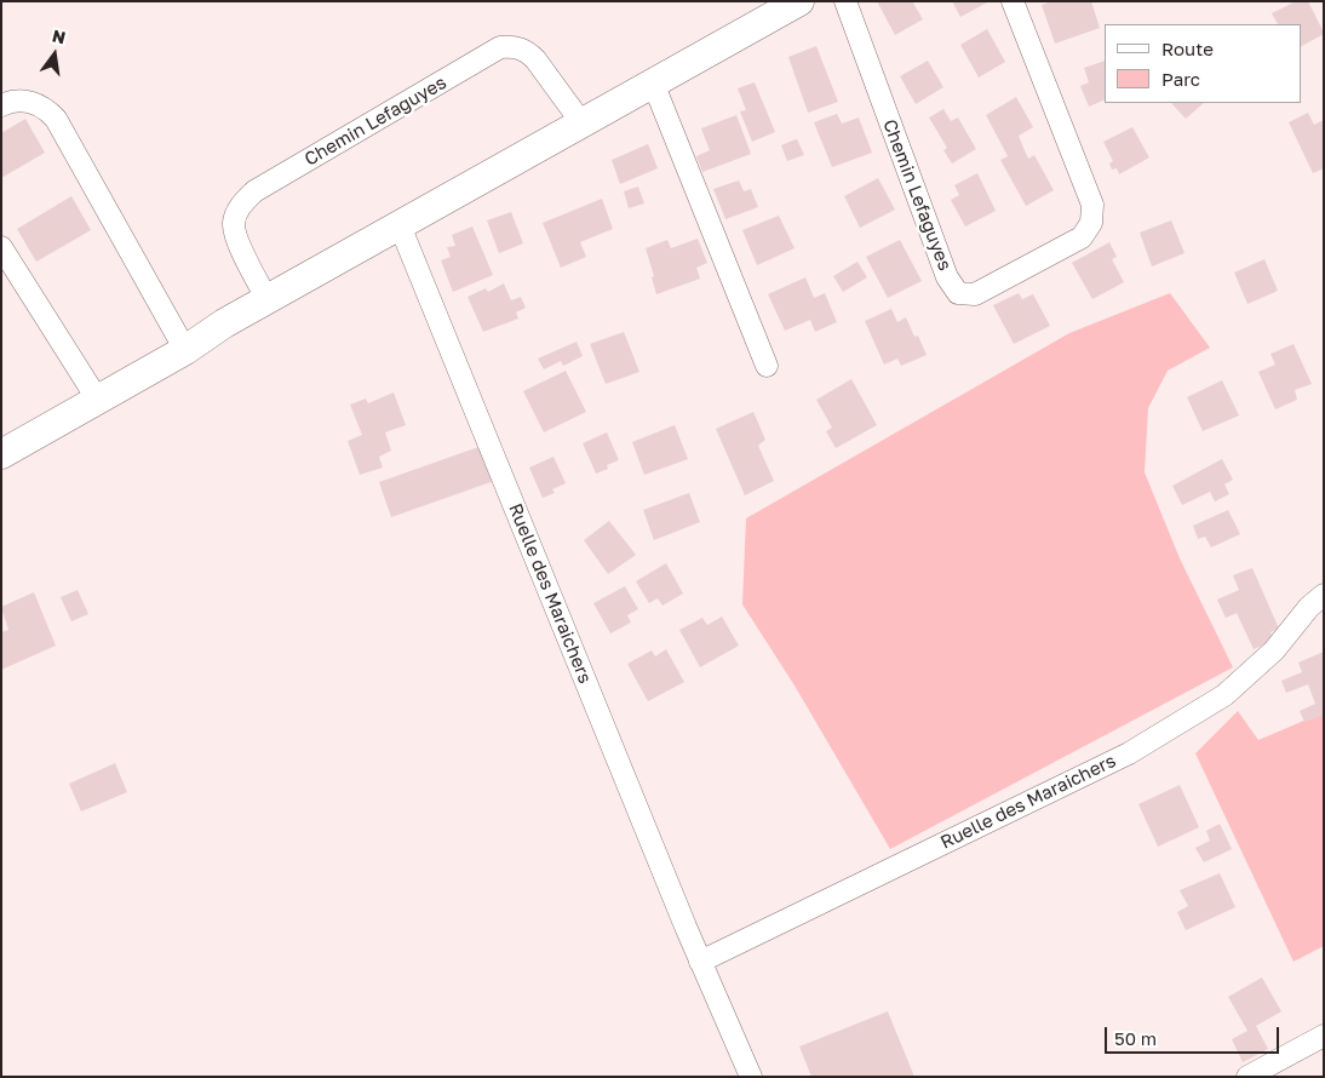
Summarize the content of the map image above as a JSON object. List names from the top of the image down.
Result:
{
  "streets": {
    "street": ["Chemin Lefaguyes", "Ruelle des Maraichers"]
  },
  "legend": ["Route", "Parc"],
  "scale_bar": "50 m",
  "north": "top"
}
